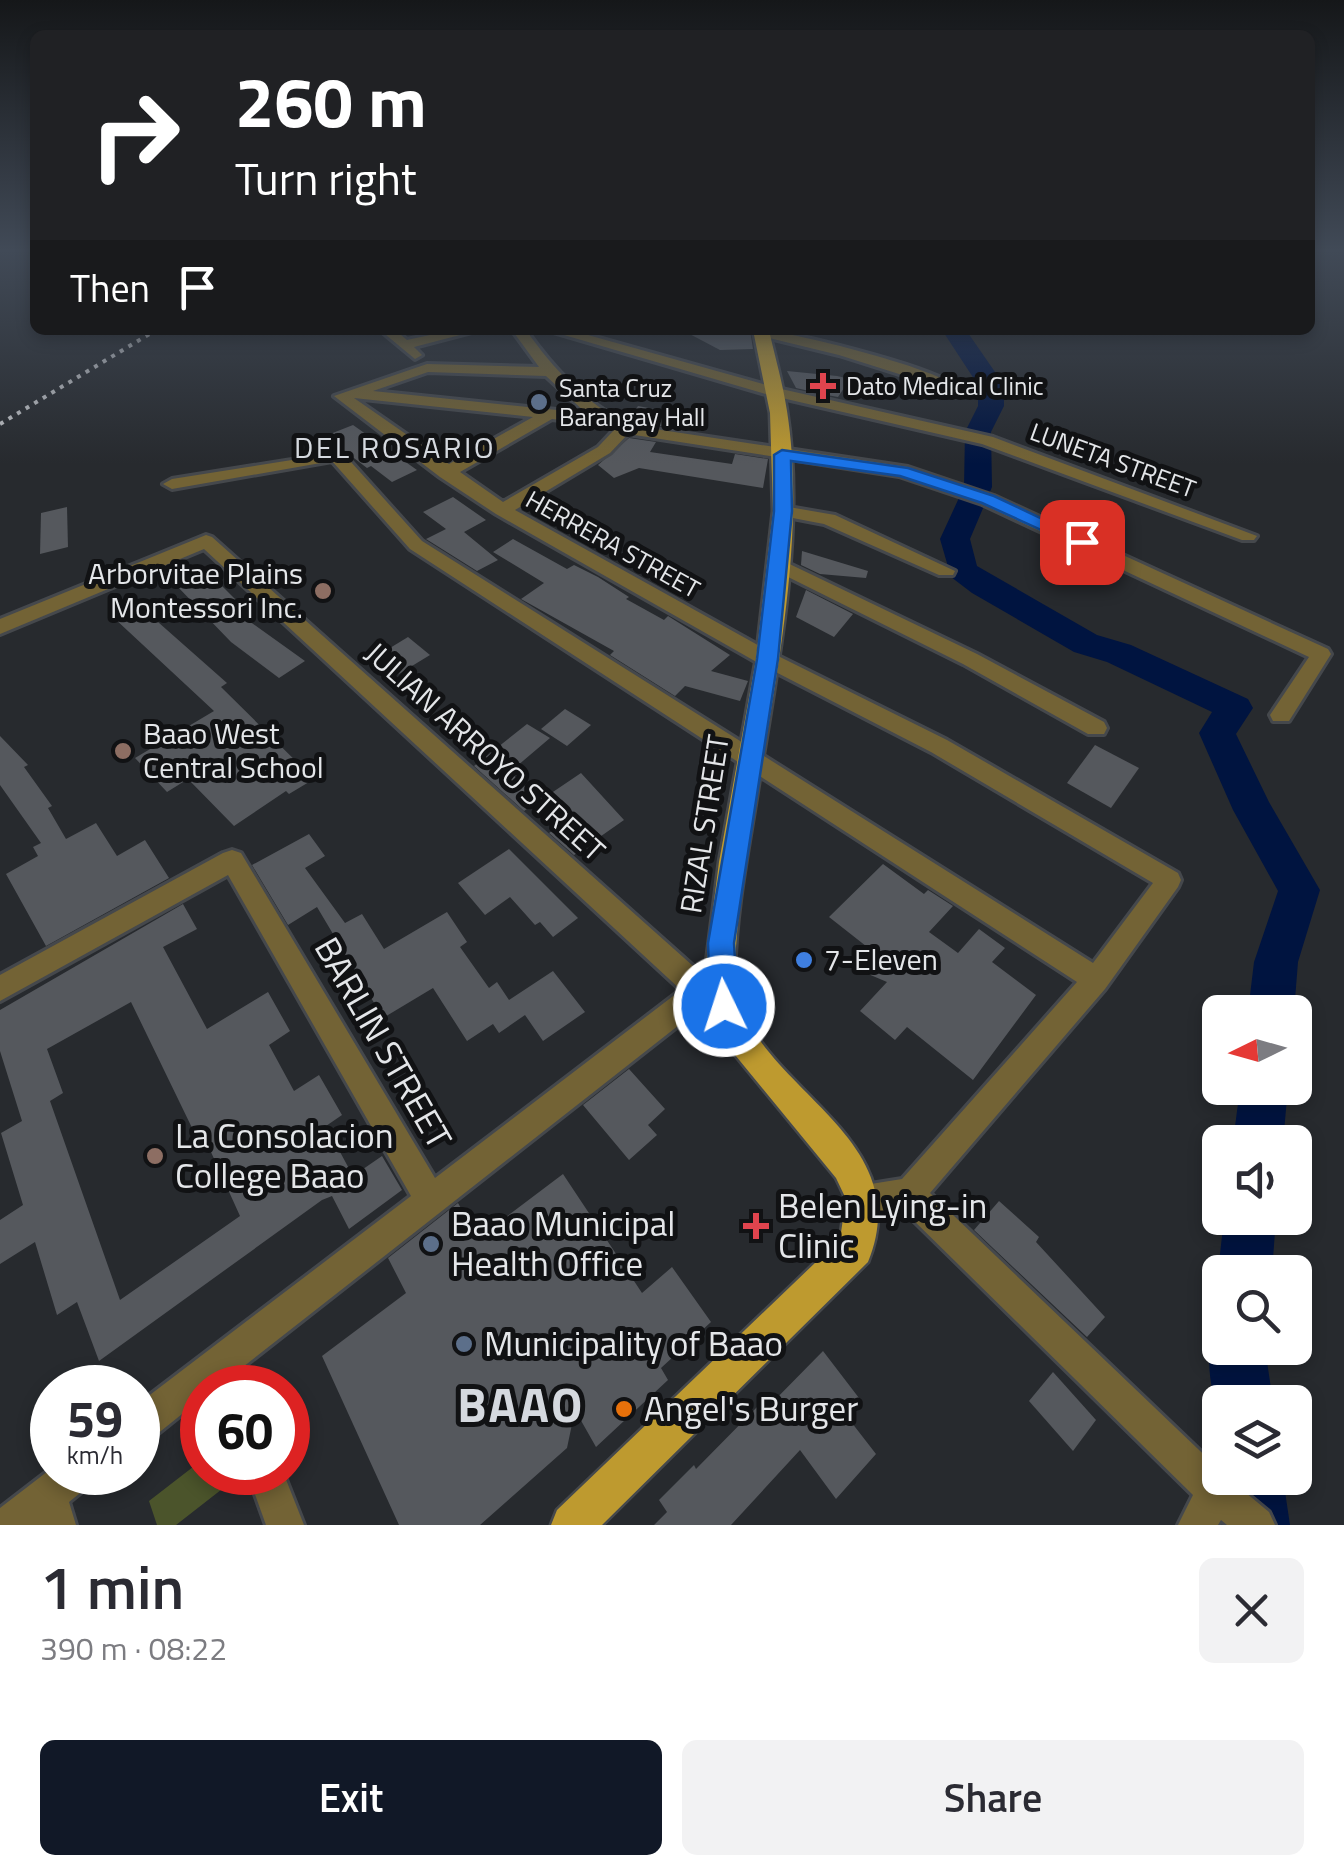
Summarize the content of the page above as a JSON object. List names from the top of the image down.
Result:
{
  "streets": {
    "main road": ["RIZAL STREET"],
    "street": [
      "LUNETA STREET",
      "HERRERA STREET",
      "JULIAN ARROYO STREET",
      "BARLIN STREET"
    ]
  },
  "crossings": [
    ["LUNETA STREET", "RIZAL STREET"],
    ["HERRERA STREET", "RIZAL STREET"],
    ["JULIAN ARROYO STREET", "RIZAL STREET"],
    ["JULIAN ARROYO STREET", "BARLIN STREET"],
    ["RIZAL STREET", "BARLIN STREET"]
  ],
  "districts": ["DEL ROSARIO", "BAAO"],
  "places": {
    "health": ["Dato Medical Clinic", "Belen Lying-in Clinic"],
    "other": [
      "Santa Cruz Barangay Hall",
      "Arborvitae Plains Montessori Inc.",
      "Baao West Central School",
      "7-Eleven",
      "La Consolacion College Baao",
      "Baao Municipal Health Office",
      "Municipality of Baao",
      "Angel's Burger"
    ]
  },
  "north": "left",
  "page": {
    "turn": ["260 m", "Turn right"],
    "then": "Then",
    "speed": "59 km/h",
    "limit": "60",
    "heading": ["1 min", "390 m · 08:22"],
    "buttons": ["Exit", "Share"]
  }
}
